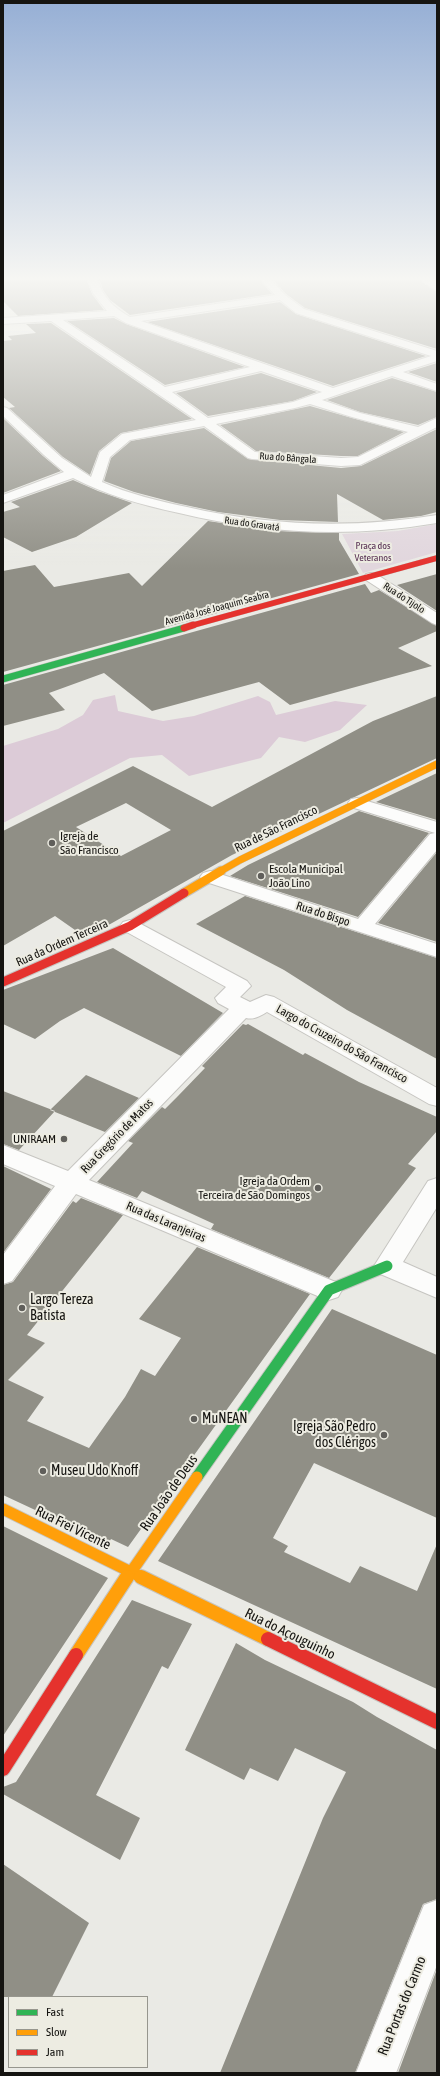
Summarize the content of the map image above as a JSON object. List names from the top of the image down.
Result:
{
  "streets": {
    "street": [
      "Rua do Bângala",
      "Rua do Gravatá",
      "Rua do Tijolo",
      "Avenida José Joaquim Seabra",
      "Rua de São Francisco",
      "Rua do Bispo",
      "Rua da Ordem Terceira",
      "Largo do Cruzeiro do São Francisco",
      "Rua Gregório de Matos",
      "Rua das Laranjeiras",
      "Rua João de Deus",
      "Rua Frei Vicente",
      "Rua do Açouguinho",
      "Rua Portas do Carmo"
    ]
  },
  "crossings": [
    ["Rua do Tijolo", "Avenida José Joaquim Seabra"],
    ["Rua de São Francisco", "Rua do Bispo"],
    ["Rua de São Francisco", "Rua da Ordem Terceira"],
    ["Largo do Cruzeiro do São Francisco", "Rua Gregório de Matos"],
    ["Rua Gregório de Matos", "Rua das Laranjeiras"],
    ["Rua das Laranjeiras", "Rua João de Deus"],
    ["Rua João de Deus", "Rua Frei Vicente"],
    ["Rua João de Deus", "Rua do Açouguinho"],
    ["Rua Frei Vicente", "Rua do Açouguinho"]
  ],
  "parks": ["Praça dos Veteranos"],
  "places": [
    "Igreja de São Francisco",
    "Escola Municipal João Lino",
    "UNIRAAM",
    "Igreja da Ordem Terceira de São Domingos",
    "Largo Tereza Batista",
    "MuNEAN",
    "Igreja São Pedro dos Clérigos",
    "Museu Udo Knoff"
  ],
  "legend": ["Fast", "Slow", "Jam"]
}
